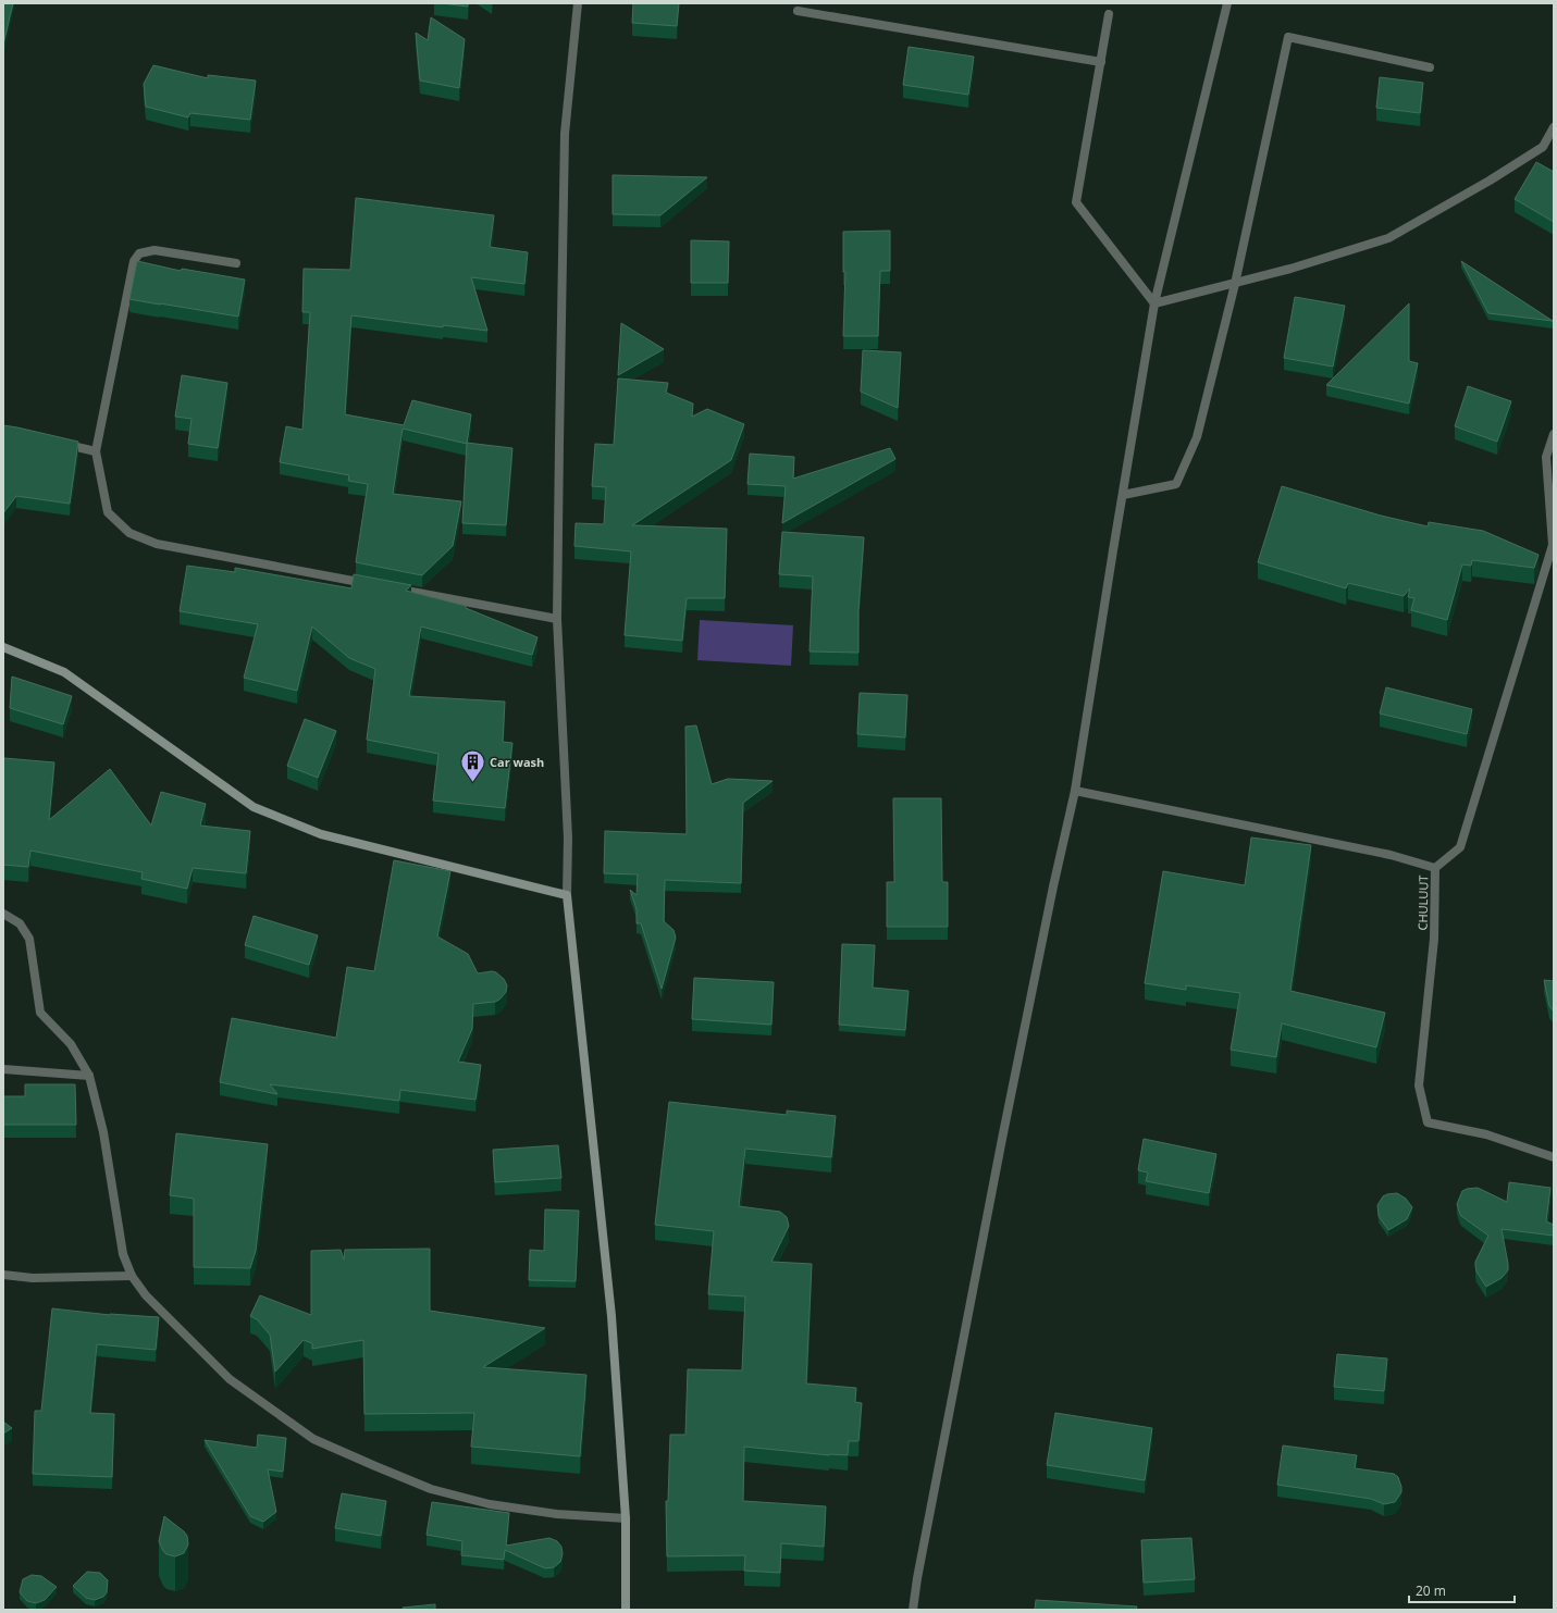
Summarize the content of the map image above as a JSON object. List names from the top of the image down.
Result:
{
  "streets": {
    "street": ["CHULUUT"]
  },
  "places": {
    "building": ["Car wash"]
  },
  "scale_bar": "20 m"
}
